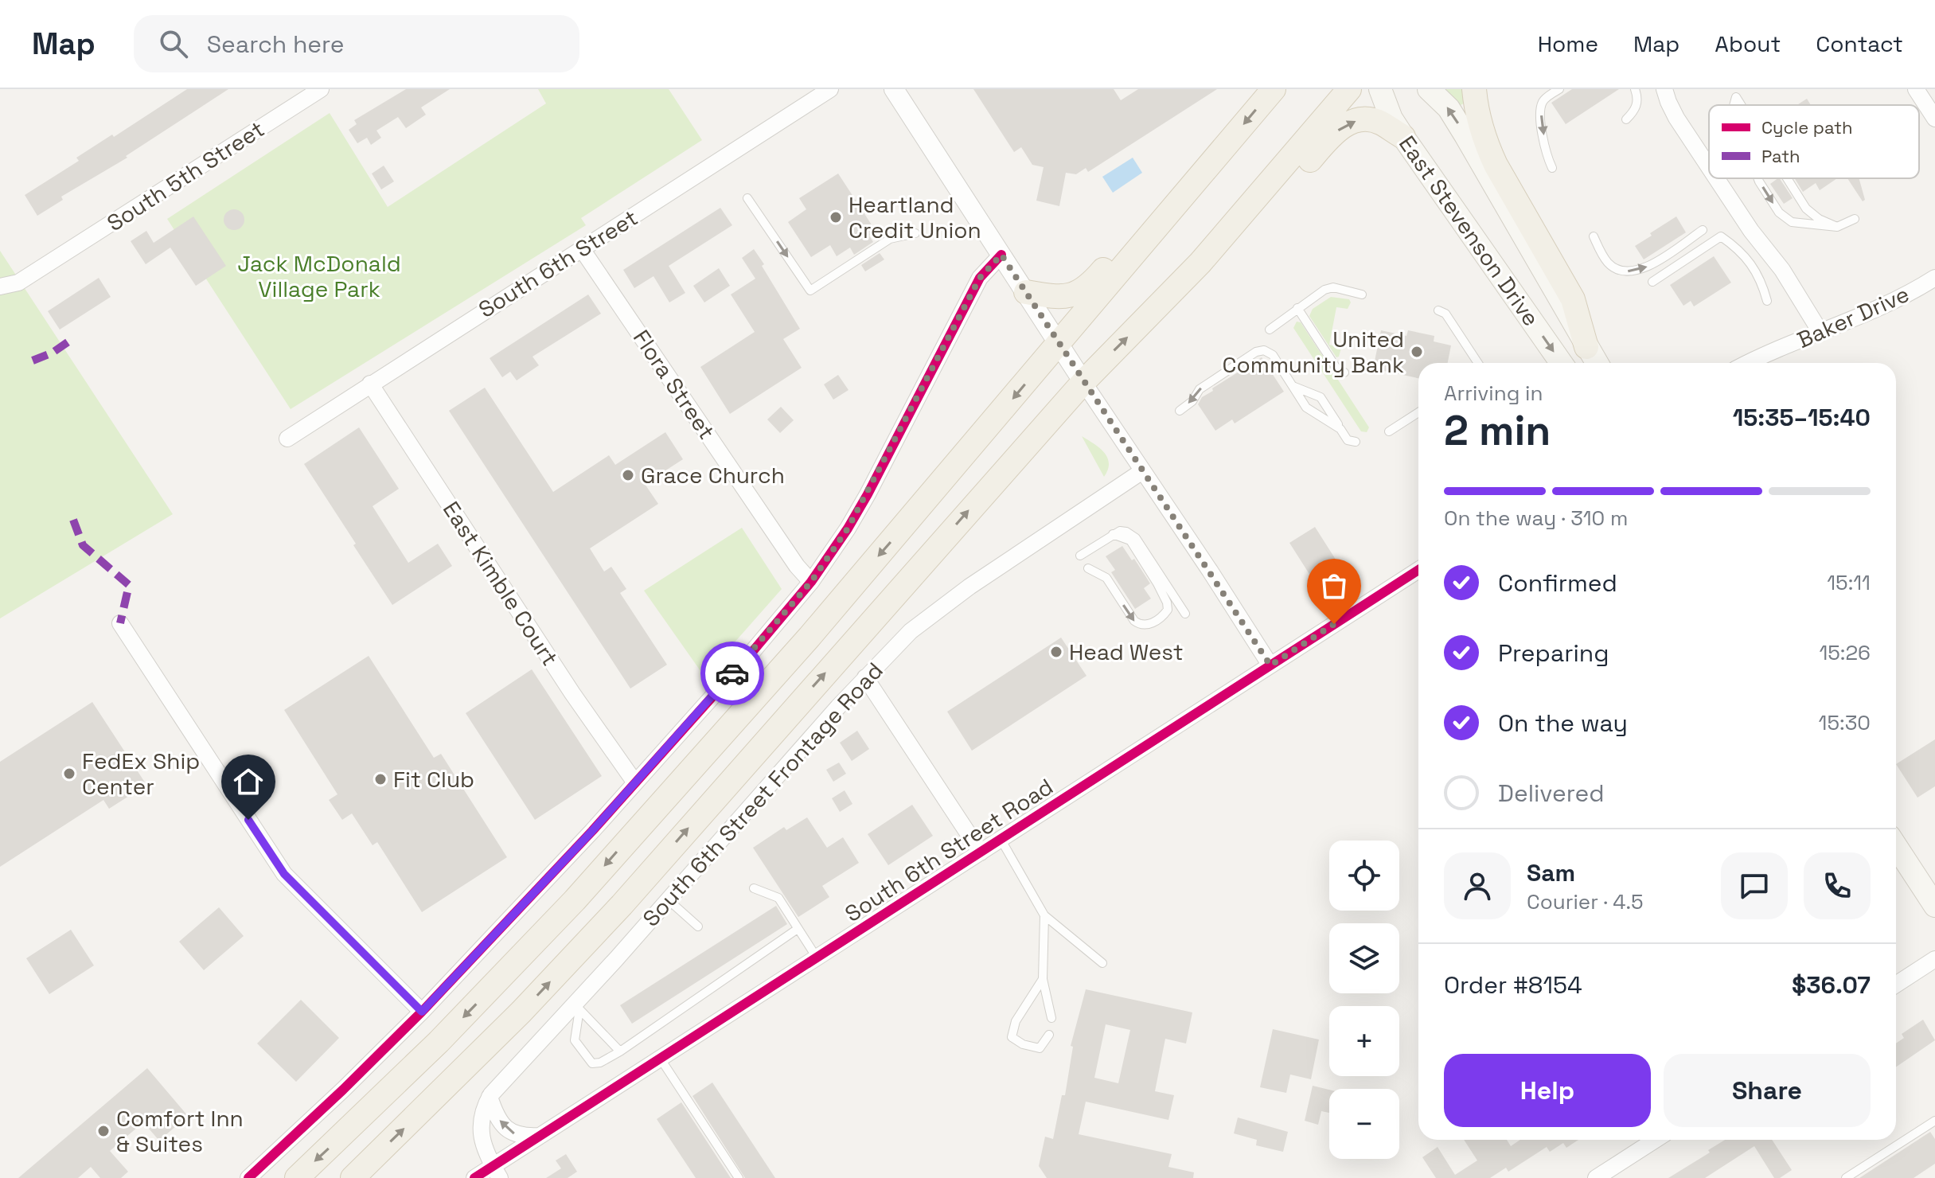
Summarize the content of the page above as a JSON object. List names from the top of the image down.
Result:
{
  "streets": {
    "main road": ["East Stevenson Drive"],
    "street": [
      "South 5th Street",
      "South 6th Street",
      "Baker Drive",
      "Flora Street",
      "East Kimble Court",
      "South 6th Street Frontage Road",
      "South 6th Street Road"
    ]
  },
  "crossings": [
    ["South 6th Street", "Flora Street"],
    ["South 6th Street", "East Kimble Court"],
    ["South 6th Street Frontage Road", "South 6th Street Road"]
  ],
  "parks": ["Jack McDonald Village Park"],
  "places": [
    "Heartland Credit Union",
    "United Community Bank",
    "Grace Church",
    "Head West",
    "FedEx Ship Center",
    "Fit Club",
    "Comfort Inn & Suites"
  ],
  "legend": ["Cycle path", "Path"],
  "page": {
    "header": "Map",
    "search": "Search here",
    "nav": [
      "Home",
      "Map",
      "About",
      "Contact"
    ],
    "heading": ["2 min", "Arriving in", "15:35–15:40"],
    "panel": [
      "Sam",
      "Courier · 4.5",
      "Order #8154",
      "$36.07"
    ],
    "bar": "On the way · 310 m",
    "list": [
      ["Confirmed", "15:11"],
      ["Preparing", "15:26"],
      ["On the way", "15:30"],
      "Delivered"
    ],
    "map_buttons": ["+", "−"],
    "buttons": ["Help", "Share"]
  }
}
